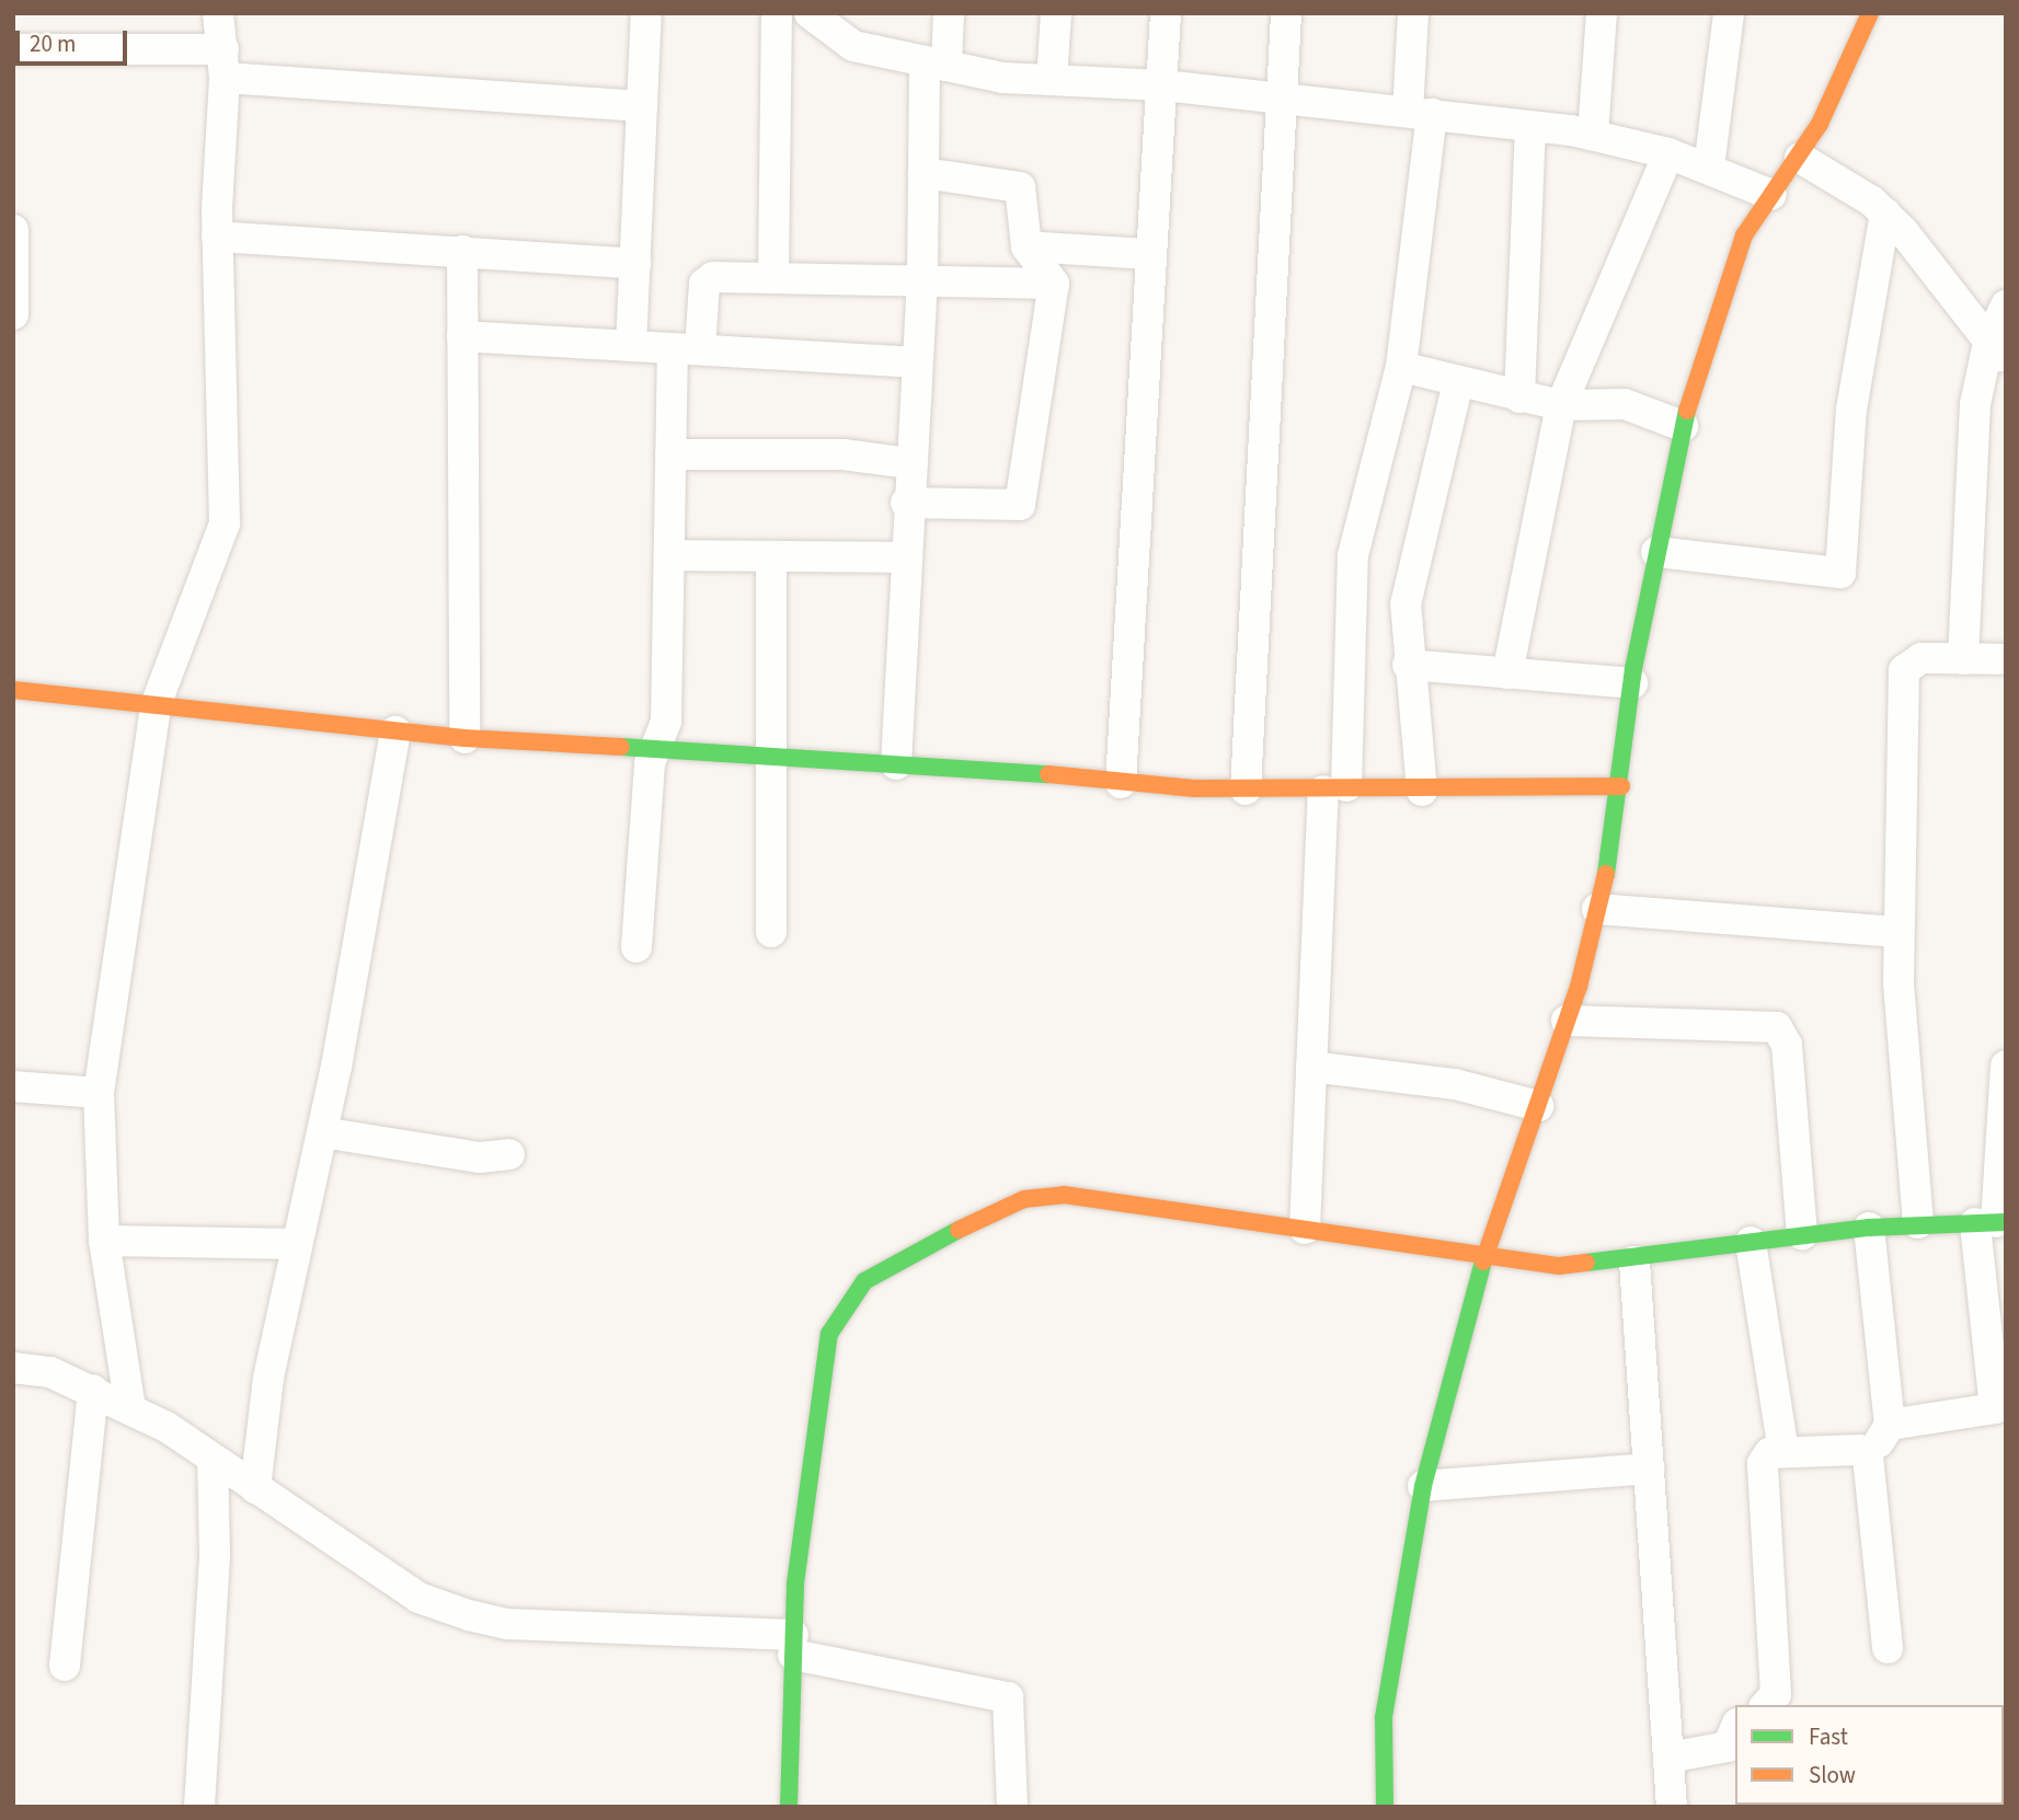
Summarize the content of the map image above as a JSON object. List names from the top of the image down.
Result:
{
  "legend": ["Fast", "Slow"],
  "scale_bar": "20 m"
}
